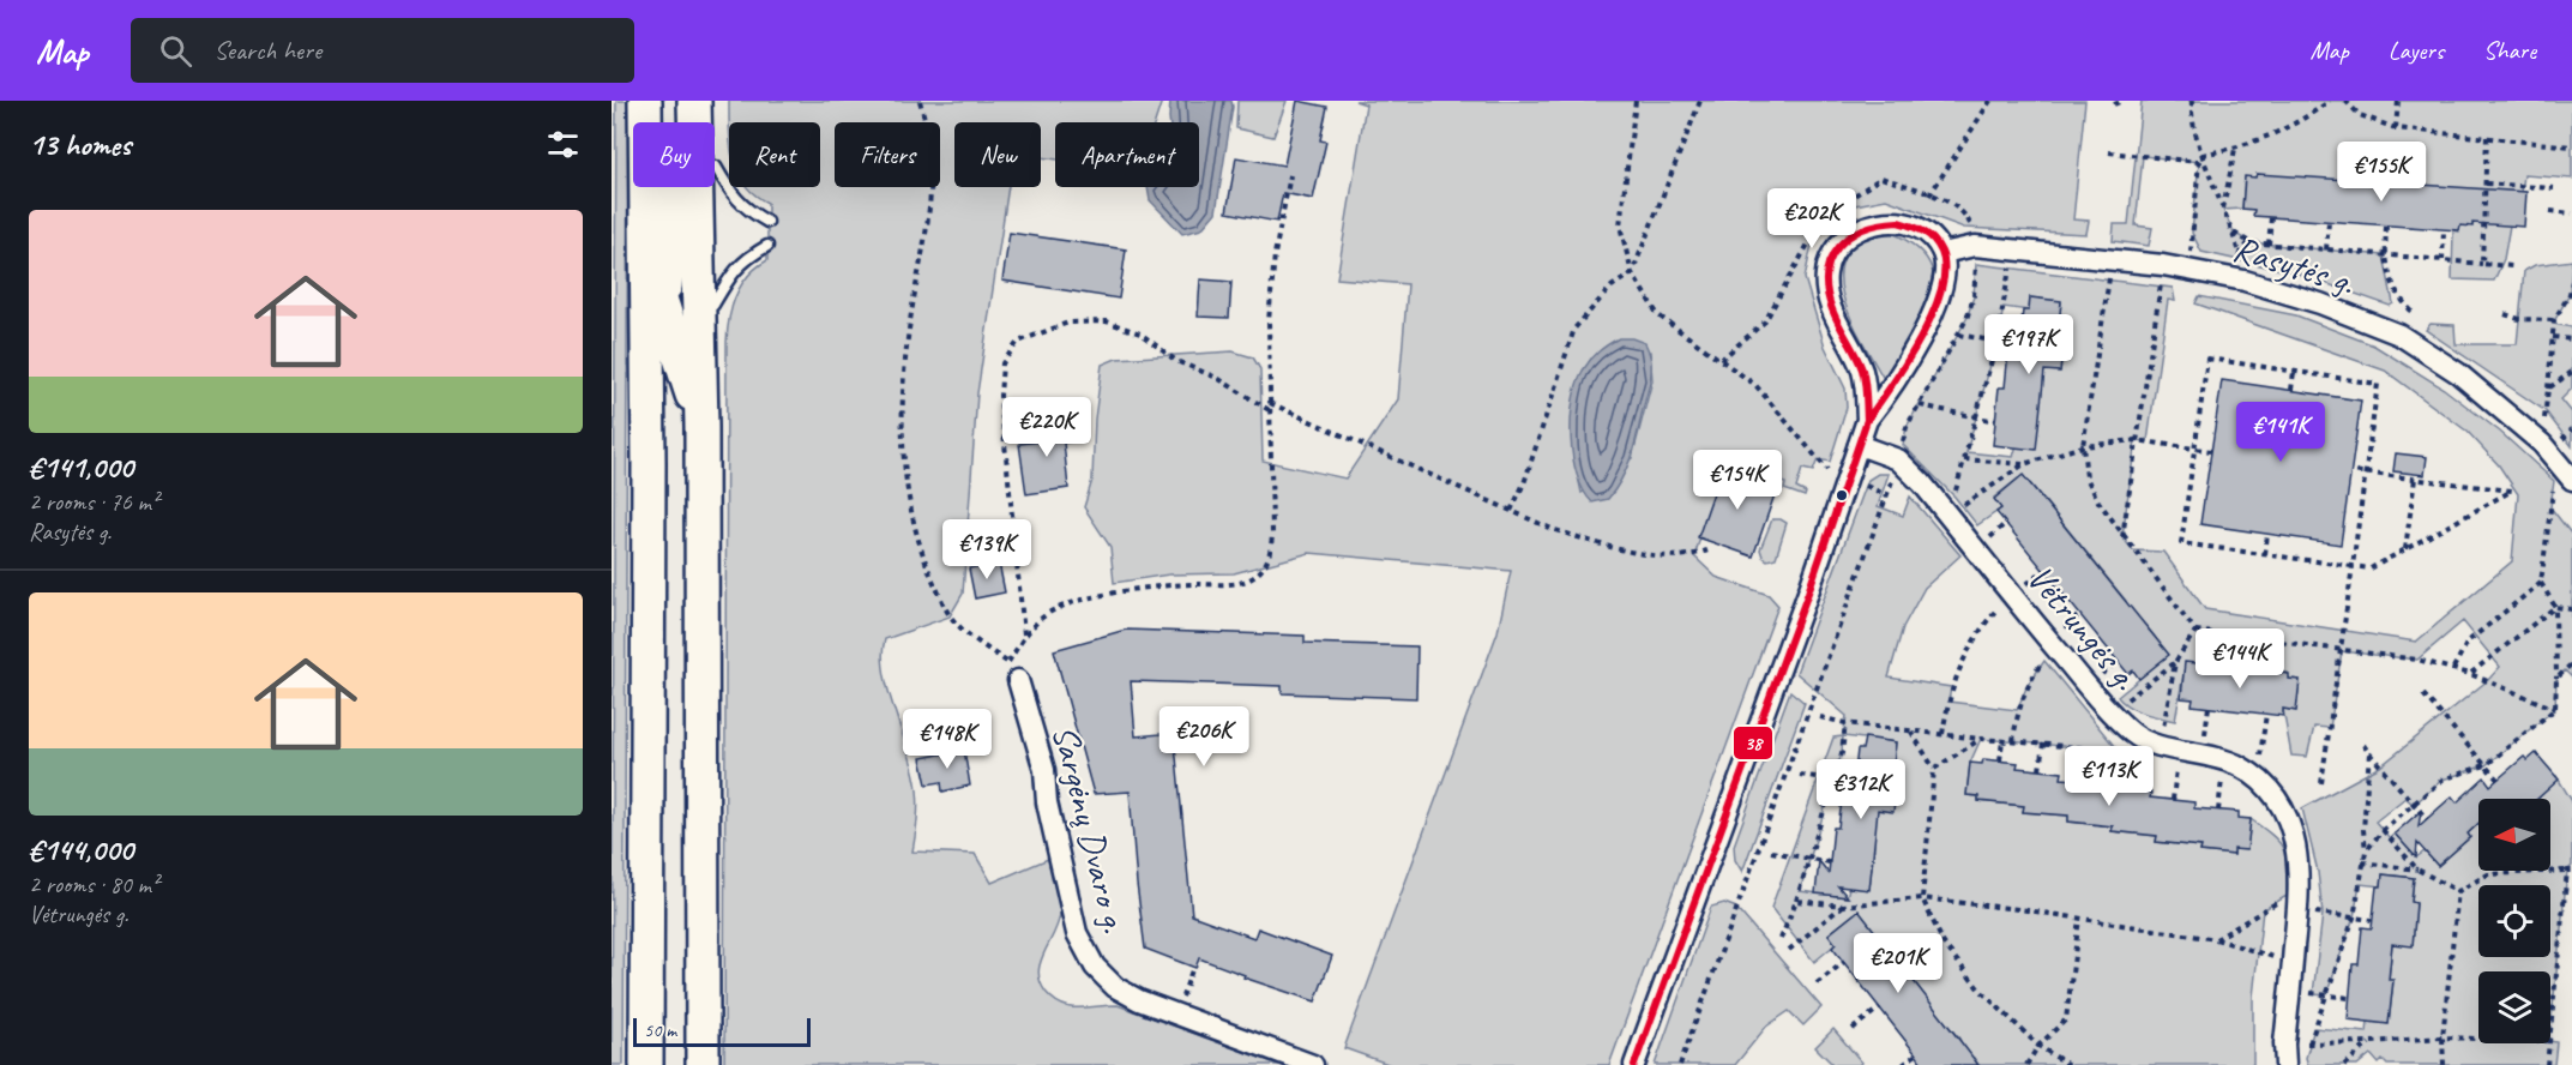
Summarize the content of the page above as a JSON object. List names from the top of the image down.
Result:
{
  "streets": {
    "street": ["Rasytės g.", "Vėtrungės g.", "Sargėnų Dvaro g."]
  },
  "lines": ["transit line 38"],
  "scale_bar": "50 m",
  "north": "left",
  "page": {
    "header": "Map",
    "search": "Search here",
    "nav": ["Map", "Layers", "Share"],
    "heading": "13 homes",
    "chip": [
      "Buy",
      "Rent",
      "Filters",
      "New",
      "Apartment"
    ],
    "price": [
      "€155K",
      "€202K",
      "€197K",
      "€220K",
      "€141K",
      "€154K",
      "€139K",
      "€144K",
      "€206K",
      "€148K",
      "€113K",
      "€312K",
      "€201K"
    ],
    "list": [
      {
        "name": "€141,000",
        "note": "2 rooms · 76 m² · Rasytės g."
      },
      {
        "name": "€144,000",
        "note": "2 rooms · 80 m² · Vėtrungės g."
      }
    ],
    "scale": "50 m"
  }
}
